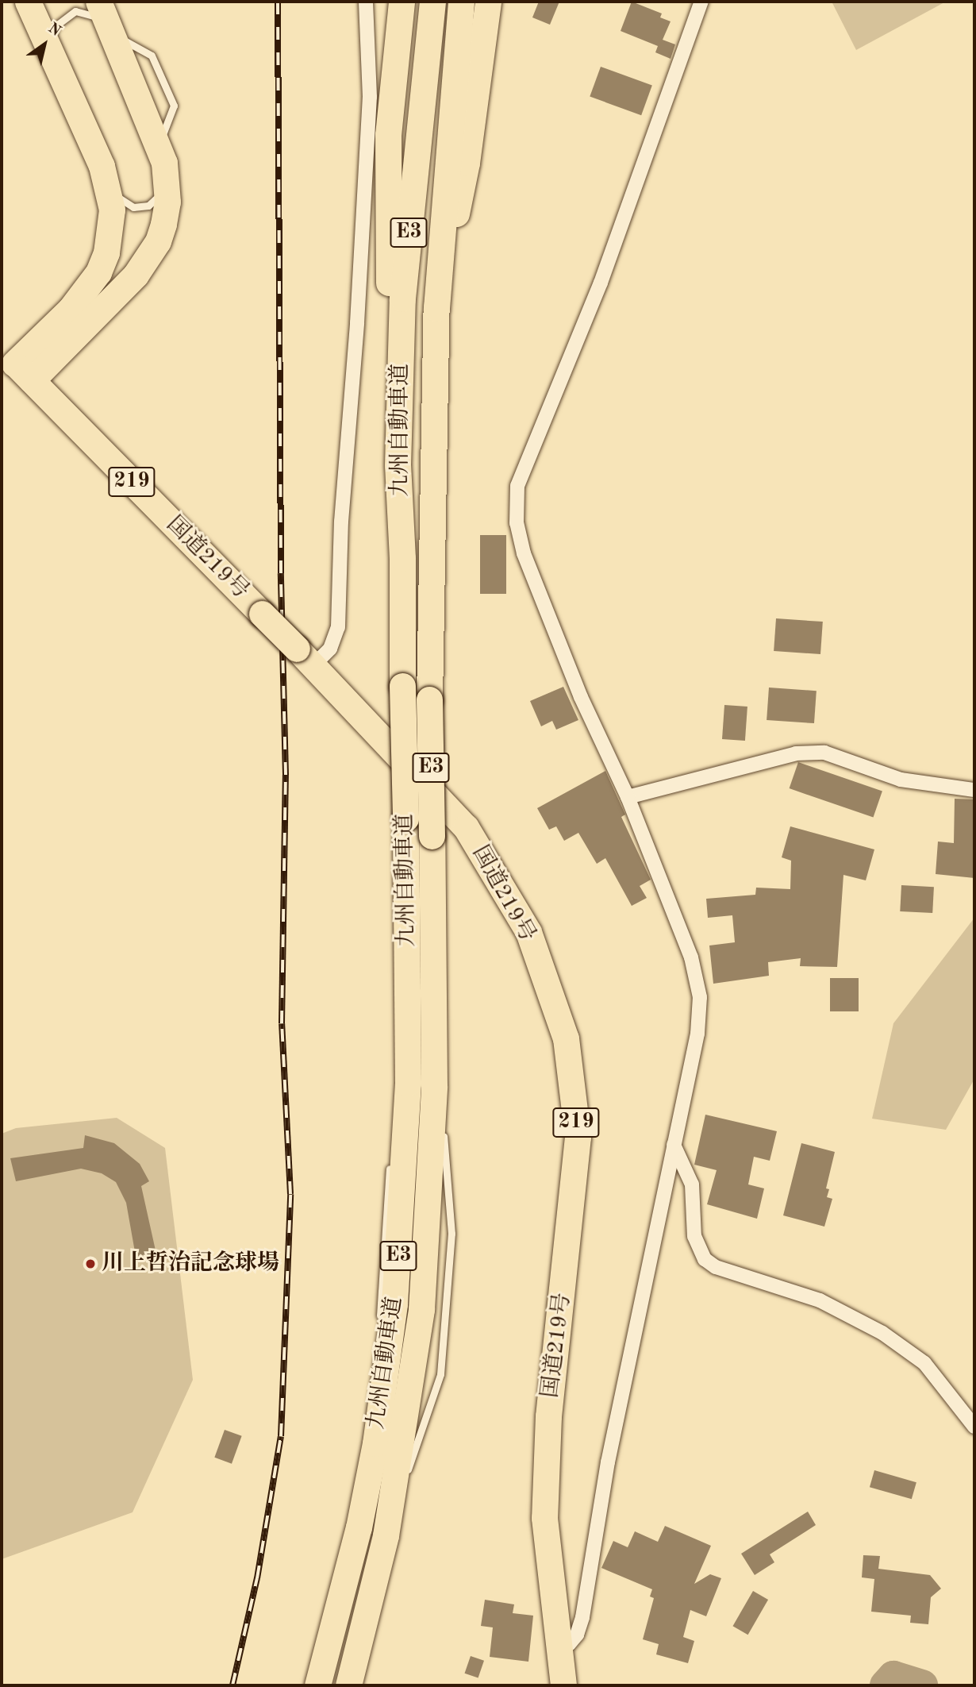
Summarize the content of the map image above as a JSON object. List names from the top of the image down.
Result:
{
  "streets": {
    "highway": [
      "E3",
      "九州自動車道",
      "219",
      "国道219号"
    ]
  },
  "places": ["川上哲治記念球場"],
  "north": "top right"
}
